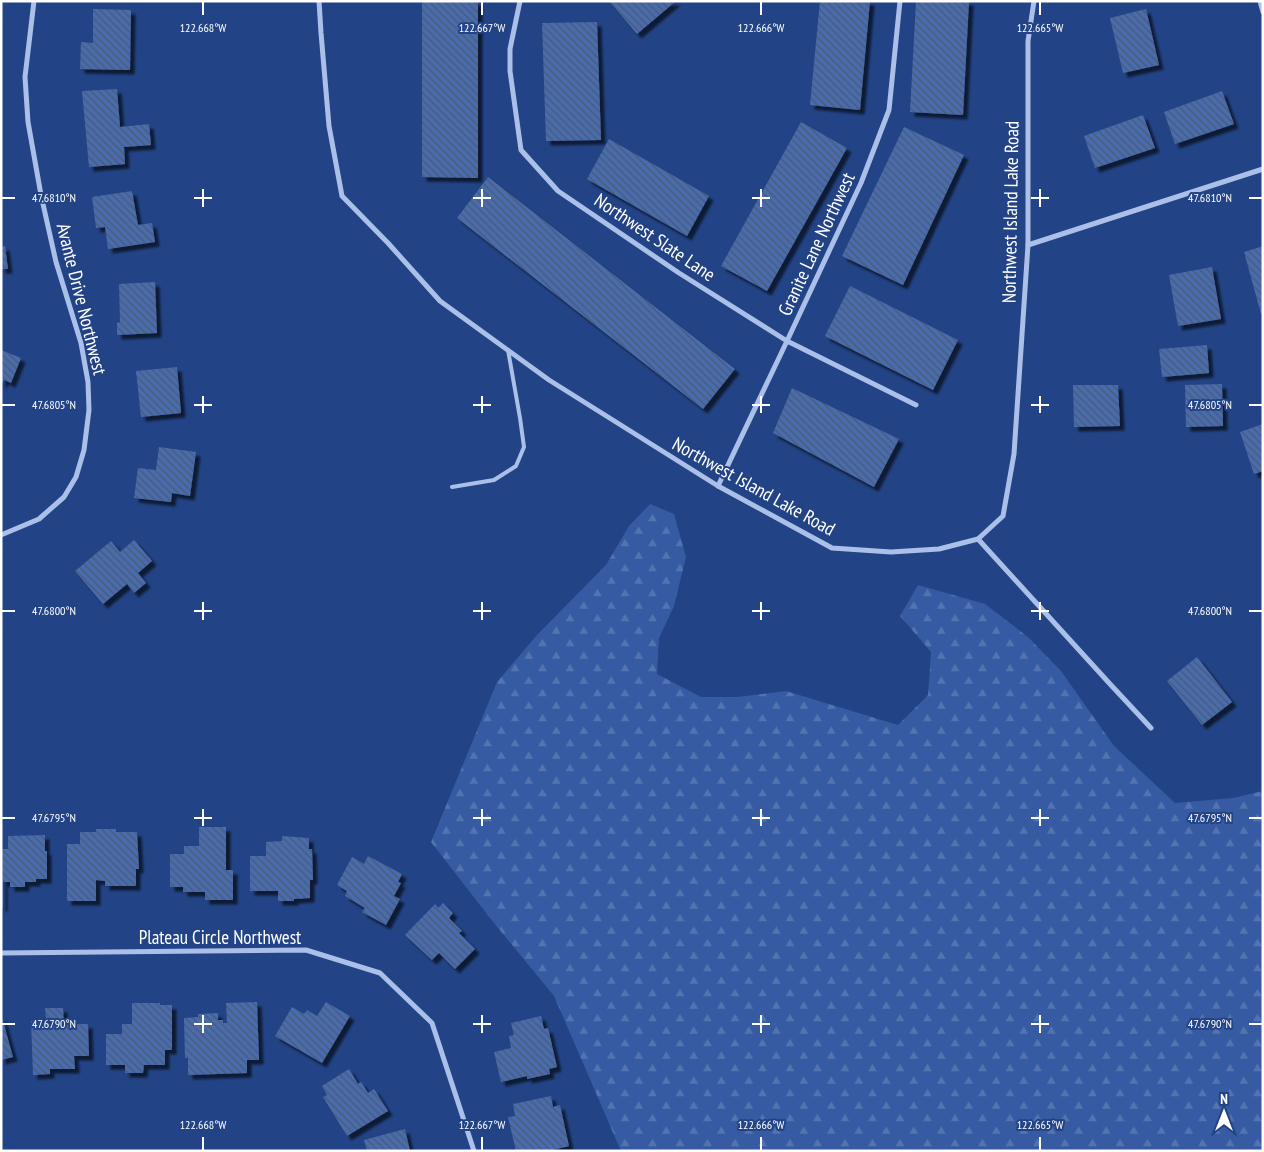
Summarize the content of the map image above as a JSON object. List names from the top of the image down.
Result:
{
  "streets": {
    "street": [
      "Northwest Island Lake Road",
      "Northwest Slate Lane",
      "Granite Lane Northwest",
      "Avante Drive Northwest",
      "Plateau Circle Northwest"
    ]
  },
  "crossings": [
    ["Northwest Island Lake Road", "Granite Lane Northwest"],
    ["Northwest Slate Lane", "Granite Lane Northwest"]
  ],
  "north": "top",
  "coordinates": [
    "122.668°W",
    "122.667°W",
    "122.666°W",
    "122.665°W",
    "47.6810°N",
    "47.6805°N",
    "47.6800°N",
    "47.6795°N",
    "47.6790°N"
  ]
}
